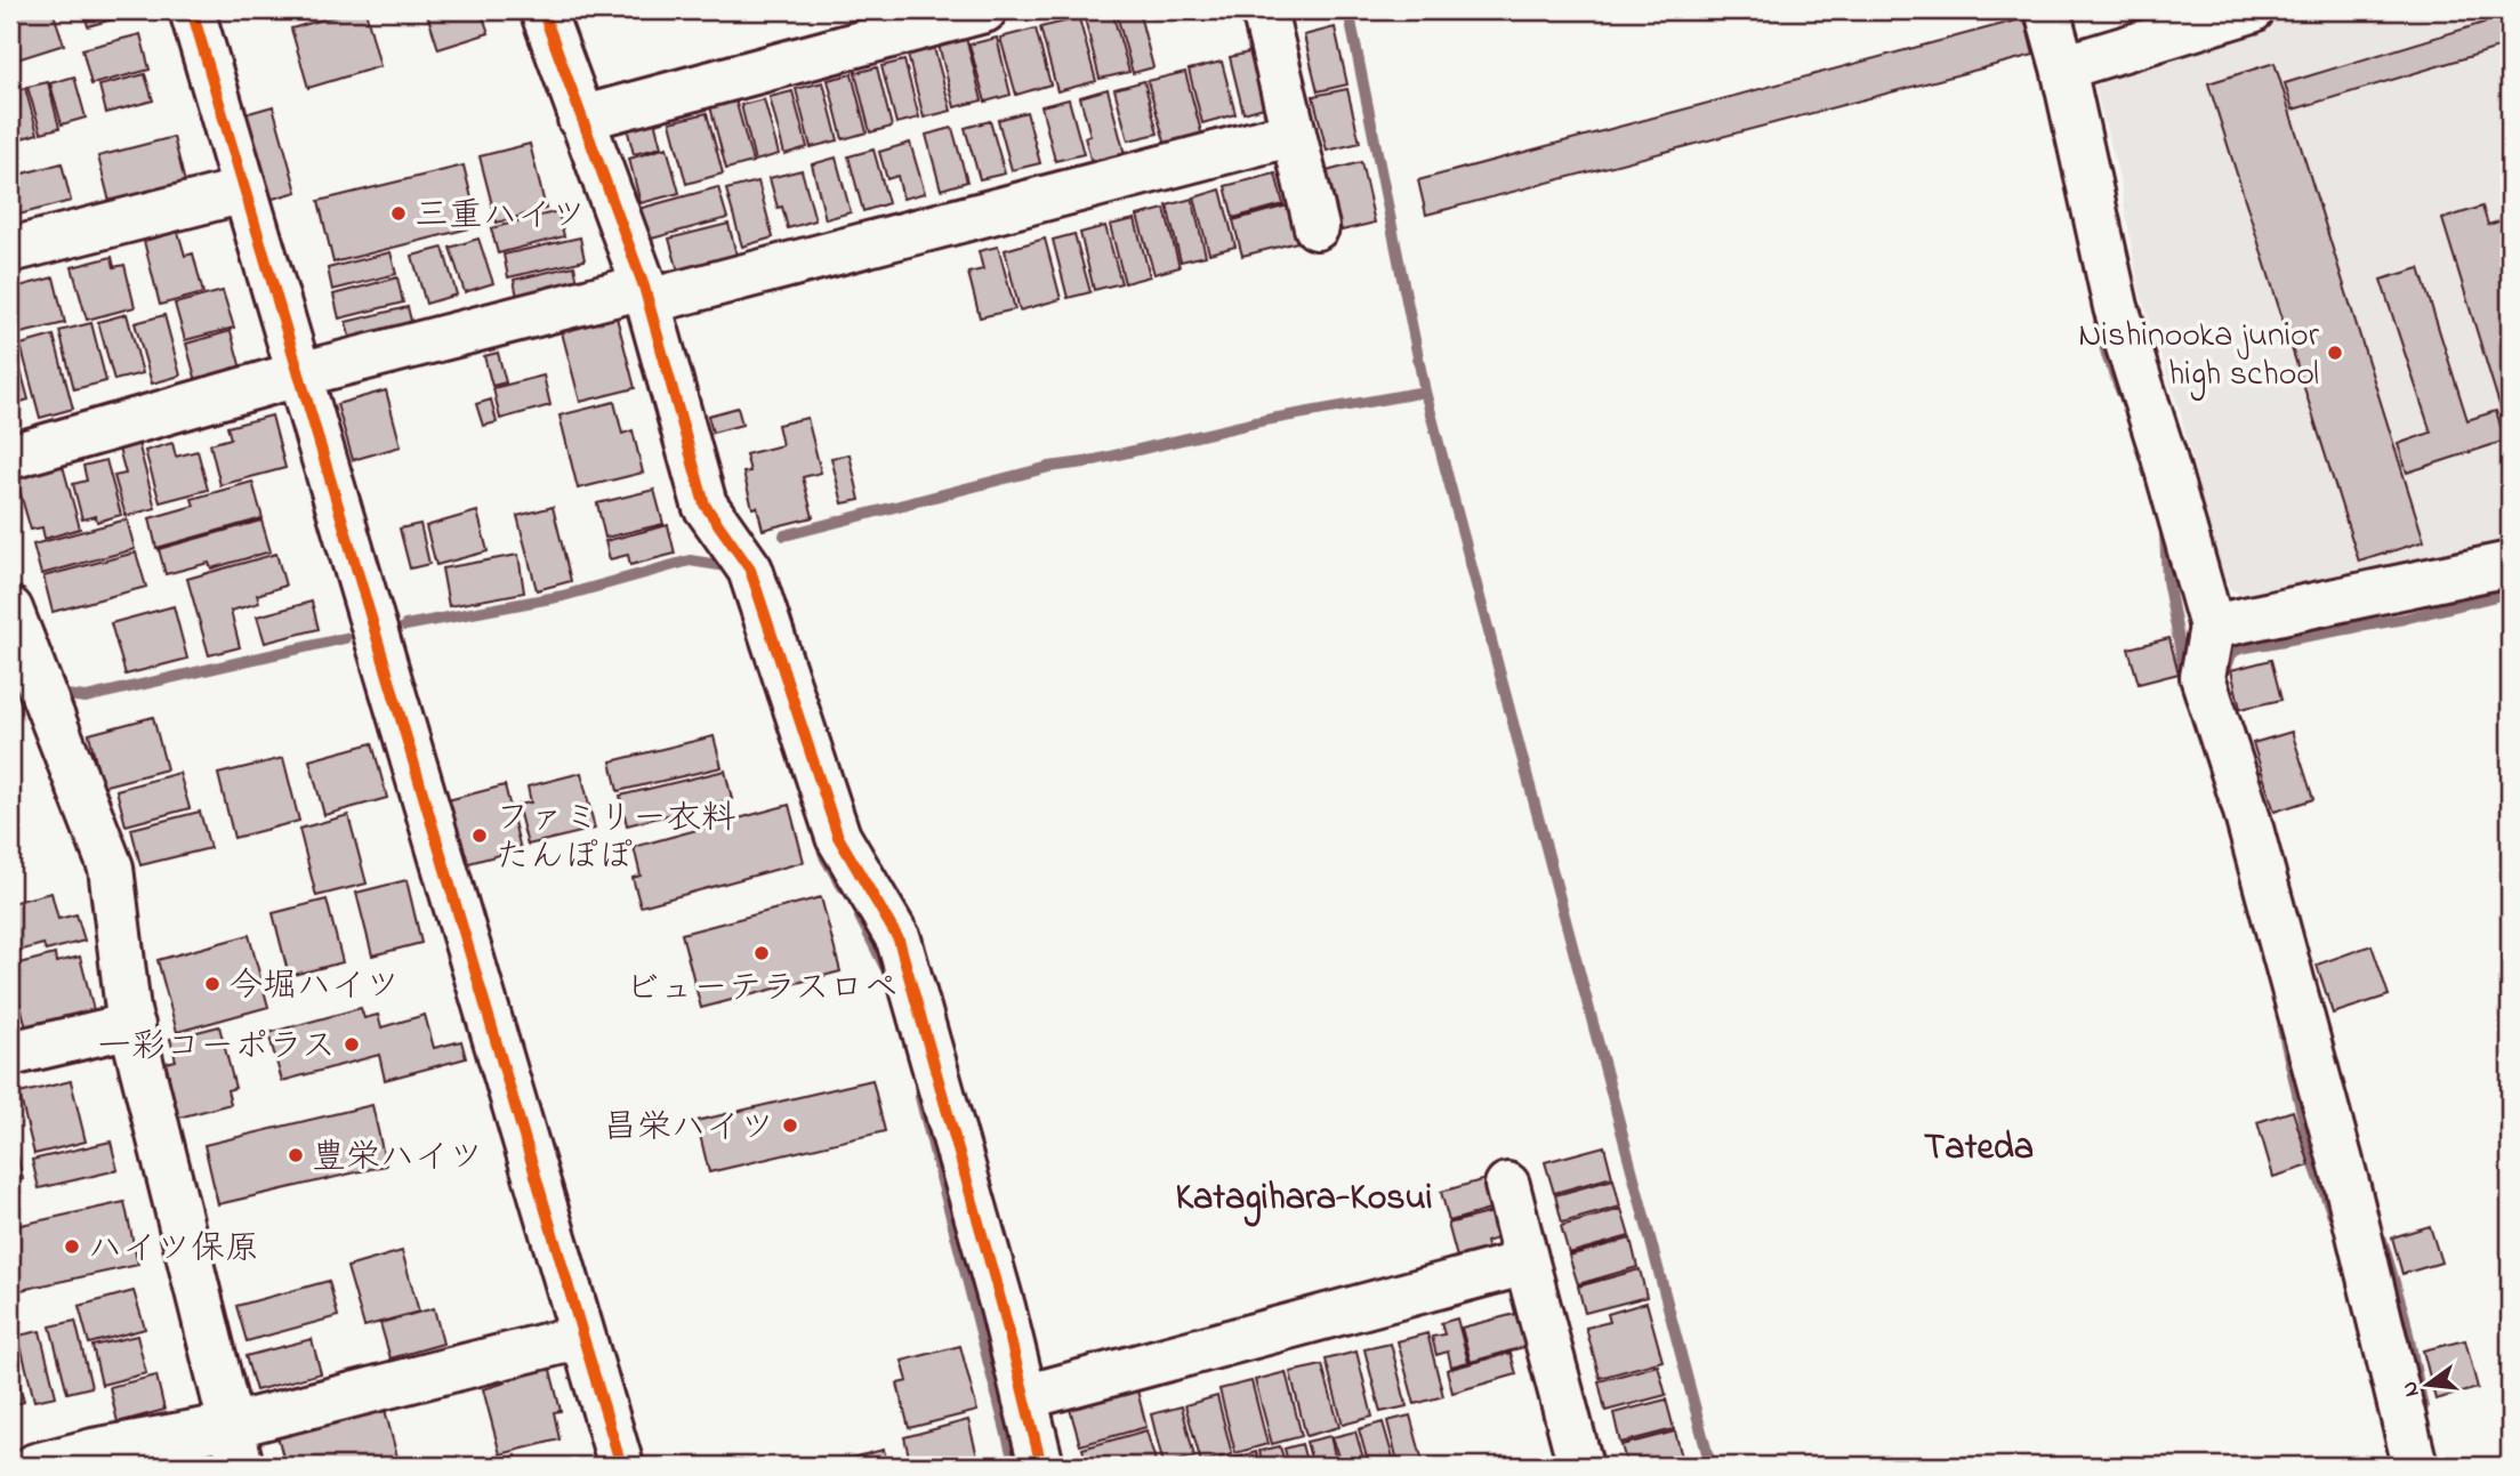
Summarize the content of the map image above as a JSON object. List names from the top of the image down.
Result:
{
  "districts": ["Tateda", "Katagihara-Kosui"],
  "places": [
    "三重ハイツ",
    "Nishinooka junior high school",
    "ファミリー衣料 たんぽぽ",
    "ビューテラスロペ",
    "今堀ハイツ",
    "一彩コーポラス",
    "昌栄ハイツ",
    "豊栄ハイツ",
    "ハイツ保原"
  ],
  "north": "left"
}
